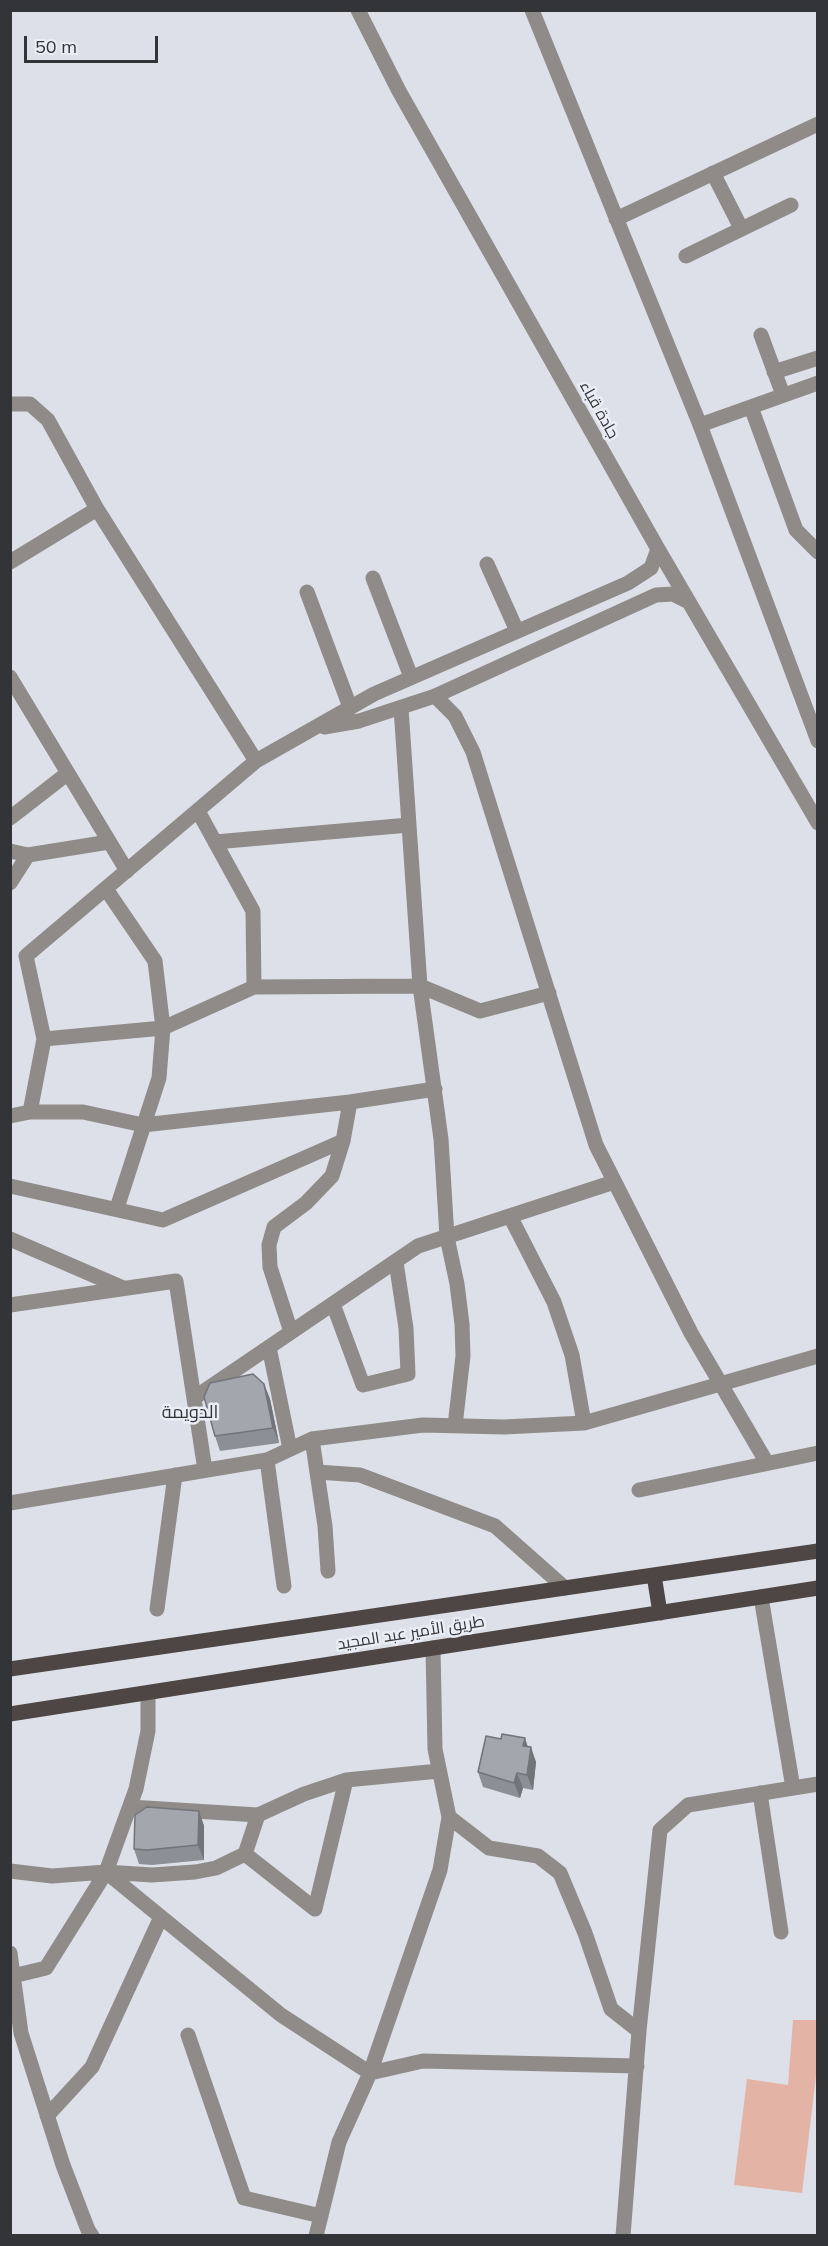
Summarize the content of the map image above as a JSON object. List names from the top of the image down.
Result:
{
  "streets": {
    "main road": ["طريق الأمير عبد المجيد"],
    "street": ["جادة قباء"]
  },
  "districts": ["الدويمة"],
  "scale_bar": "50 m"
}
